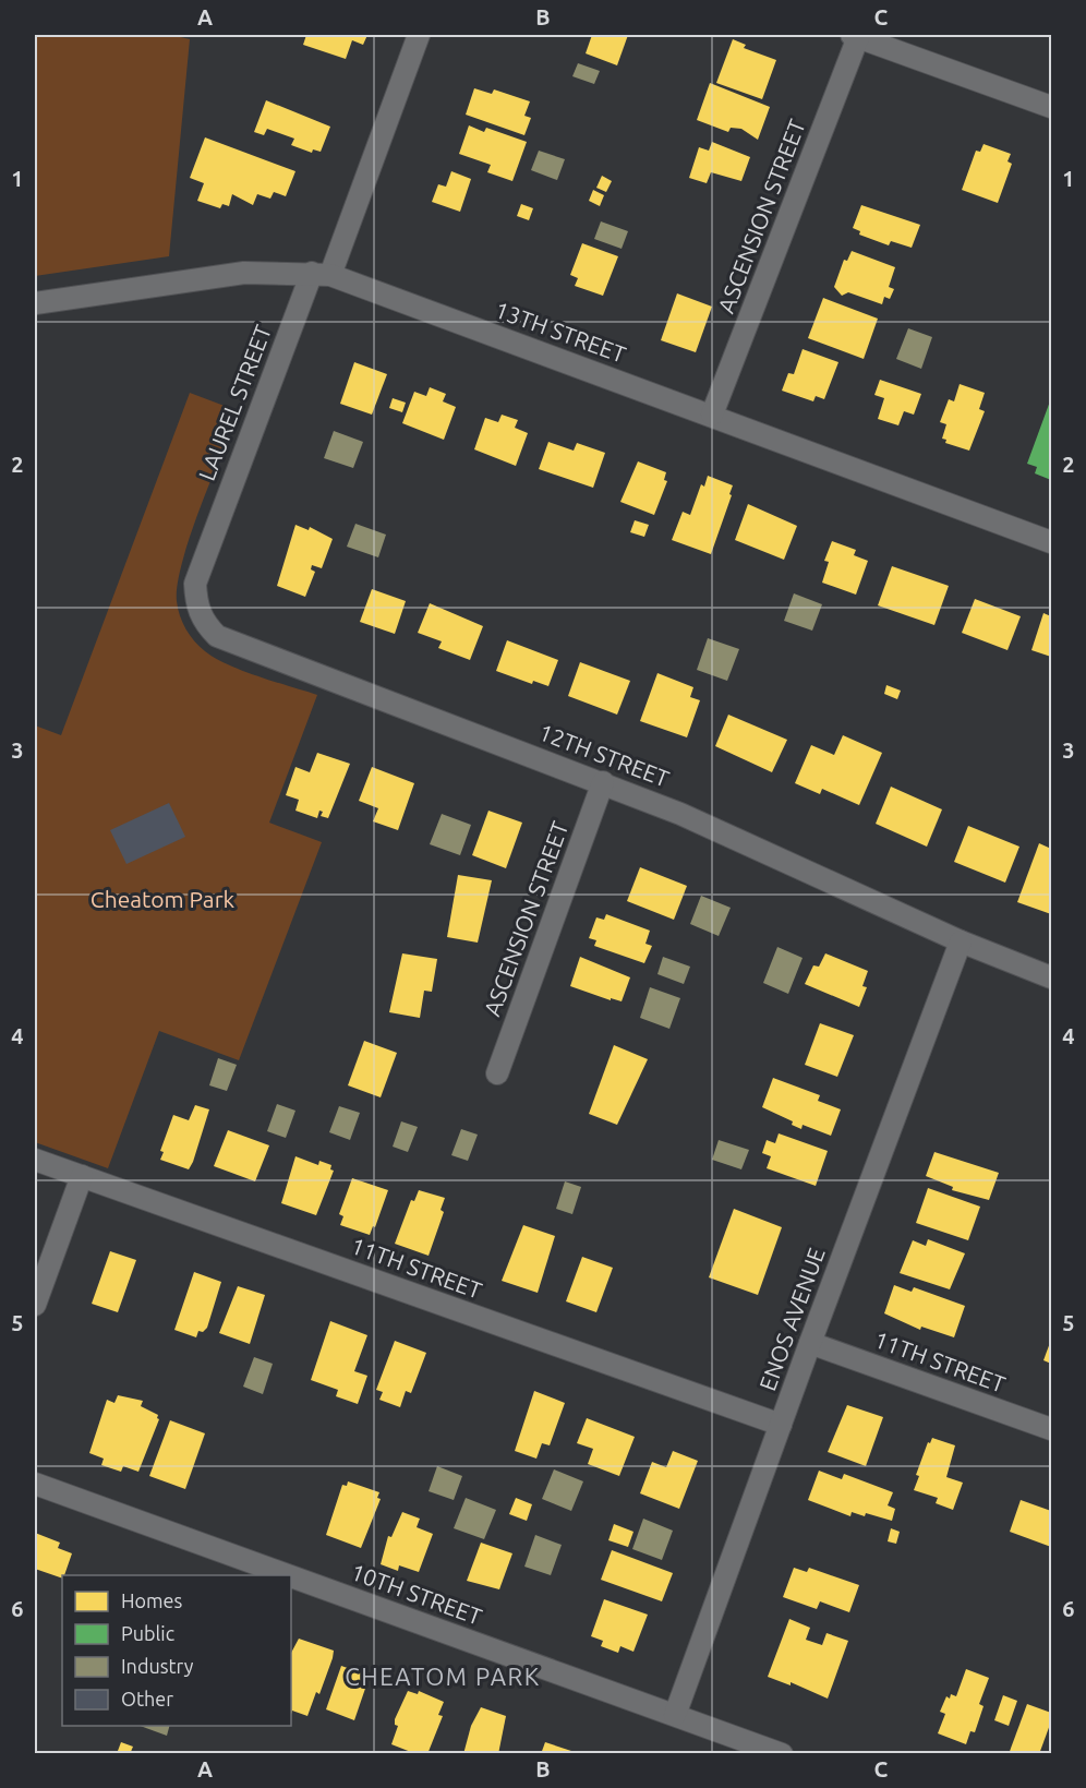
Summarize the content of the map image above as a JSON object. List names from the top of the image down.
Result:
{
  "streets": {
    "street": [
      "ASCENSION STREET",
      "13TH STREET",
      "LAUREL STREET",
      "12TH STREET",
      "11TH STREET",
      "ENOS AVENUE",
      "10TH STREET"
    ]
  },
  "crossings": [
    ["ASCENSION STREET", "13TH STREET"],
    ["ASCENSION STREET", "12TH STREET"],
    ["13TH STREET", "LAUREL STREET"],
    ["LAUREL STREET", "12TH STREET"],
    ["12TH STREET", "ENOS AVENUE"],
    ["11TH STREET", "ENOS AVENUE"],
    ["ENOS AVENUE", "10TH STREET"]
  ],
  "districts": ["CHEATOM PARK"],
  "parks": ["Cheatom Park"],
  "legend": [
    "Homes",
    "Public",
    "Industry",
    "Other"
  ],
  "grid": {
    "columns": ["A", "B", "C"],
    "rows": [
      "1",
      "2",
      "3",
      "4",
      "5",
      "6"
    ]
  }
}
